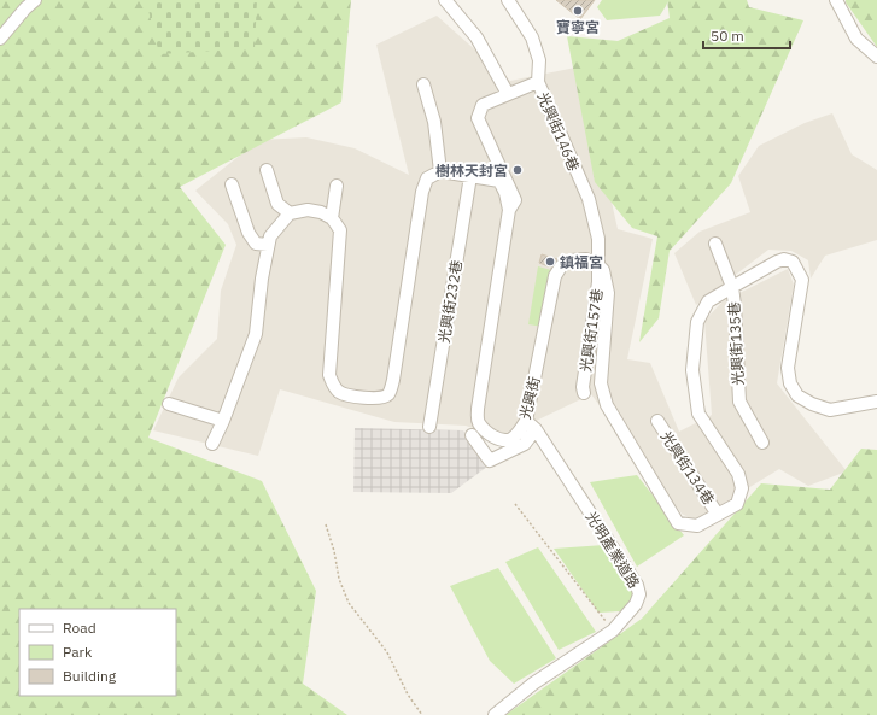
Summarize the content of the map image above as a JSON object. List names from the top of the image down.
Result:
{
  "streets": {
    "street": [
      "光興街146巷",
      "光興街232巷",
      "光興街157巷",
      "光興街135巷",
      "光興街",
      "光興街134巷",
      "光明產業道路"
    ]
  },
  "crossings": [
    ["光興街146巷", "光興街157巷"],
    ["光興街146巷", "光興街"],
    ["光興街232巷", "光興街"],
    ["光興街157巷", "光興街"],
    ["光興街", "光明產業道路"]
  ],
  "places": ["寶寧宮", "樹林天封宮", "鎮福宮"],
  "legend": ["Road", "Park", "Building"],
  "scale_bar": "50 m"
}
